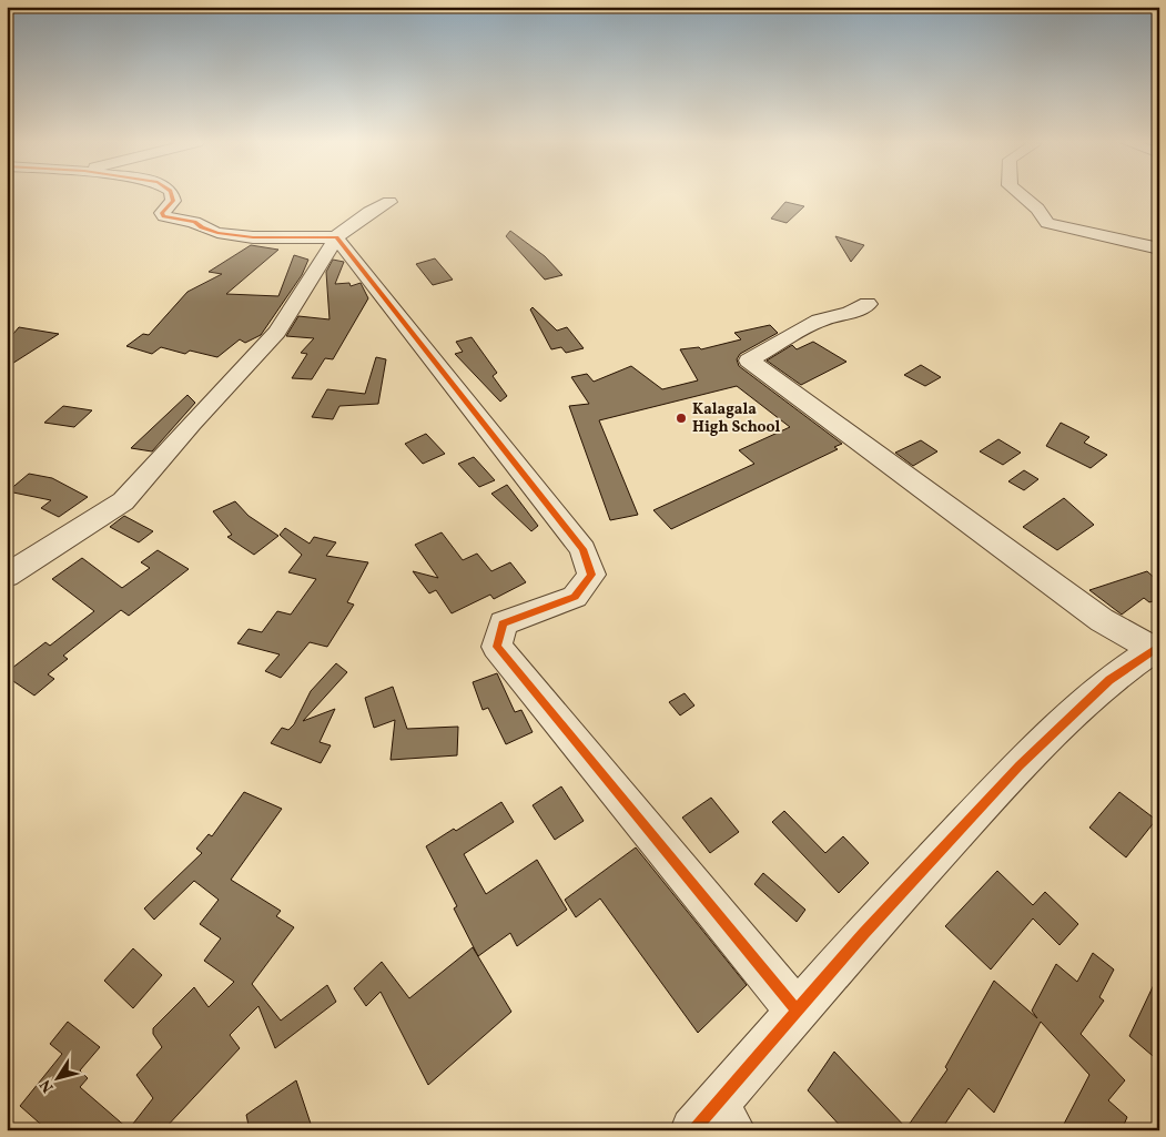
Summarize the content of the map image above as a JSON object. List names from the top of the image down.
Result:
{
  "places": ["Kalagala High School"],
  "north": "bottom left"
}
